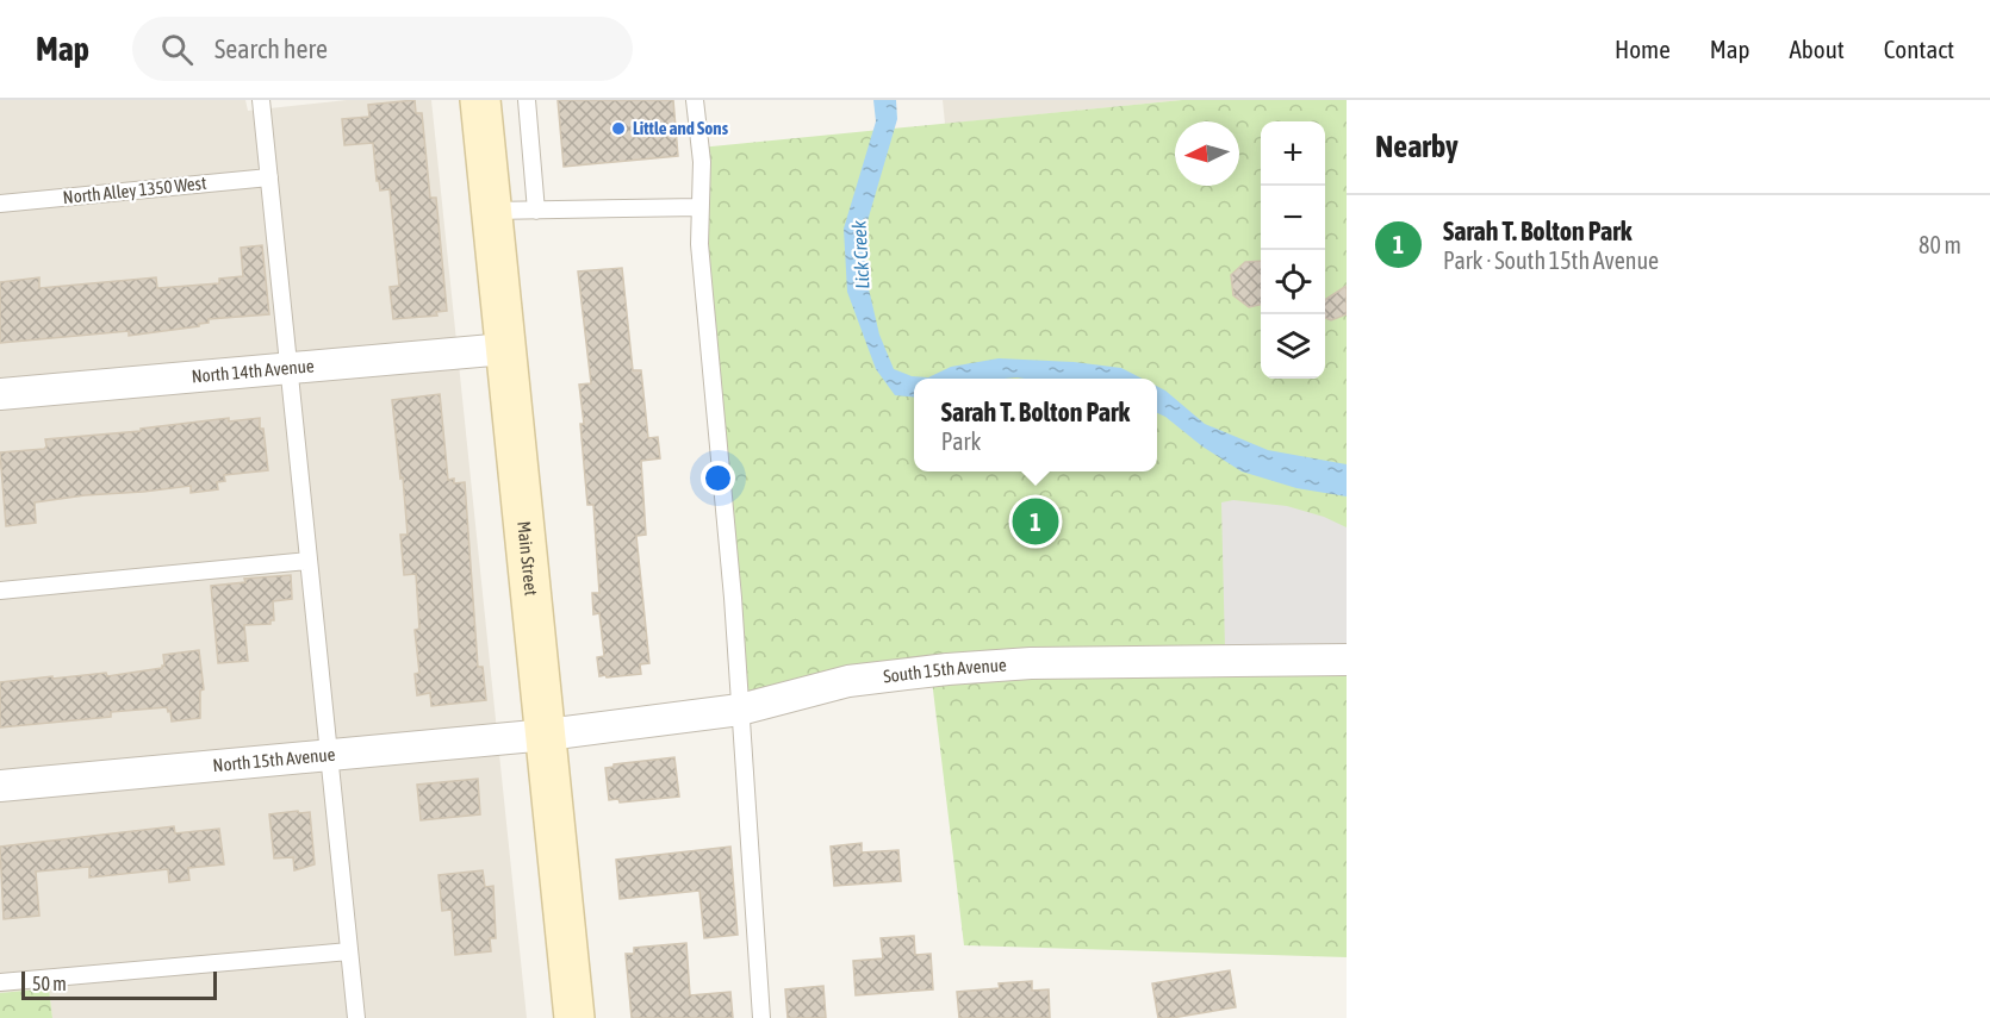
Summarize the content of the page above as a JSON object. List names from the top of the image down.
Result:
{
  "streets": {
    "street": [
      "North 14th Avenue",
      "Main Street",
      "South 15th Avenue",
      "North 15th Avenue"
    ],
    "lane": ["North Alley 1350 West"]
  },
  "crossings": [
    ["North 14th Avenue", "Main Street"],
    ["Main Street", "South 15th Avenue"],
    ["Main Street", "North 15th Avenue"],
    ["South 15th Avenue", "North 15th Avenue"]
  ],
  "water": ["Lick Creek"],
  "places": ["Little and Sons"],
  "scale_bar": "50 m",
  "north": "left",
  "page": {
    "header": "Map",
    "search": "Search here",
    "nav": [
      "Home",
      "Map",
      "About",
      "Contact"
    ],
    "heading": "Nearby",
    "map_buttons": ["+", "−"],
    "list": [
      {
        "mark": "1",
        "name": "Sarah T. Bolton Park",
        "note": "Park · South 15th Avenue",
        "value": "80 m"
      }
    ],
    "popup": ["Sarah T. Bolton Park", "Park"],
    "pins": "1",
    "scale": "50 m"
  }
}
